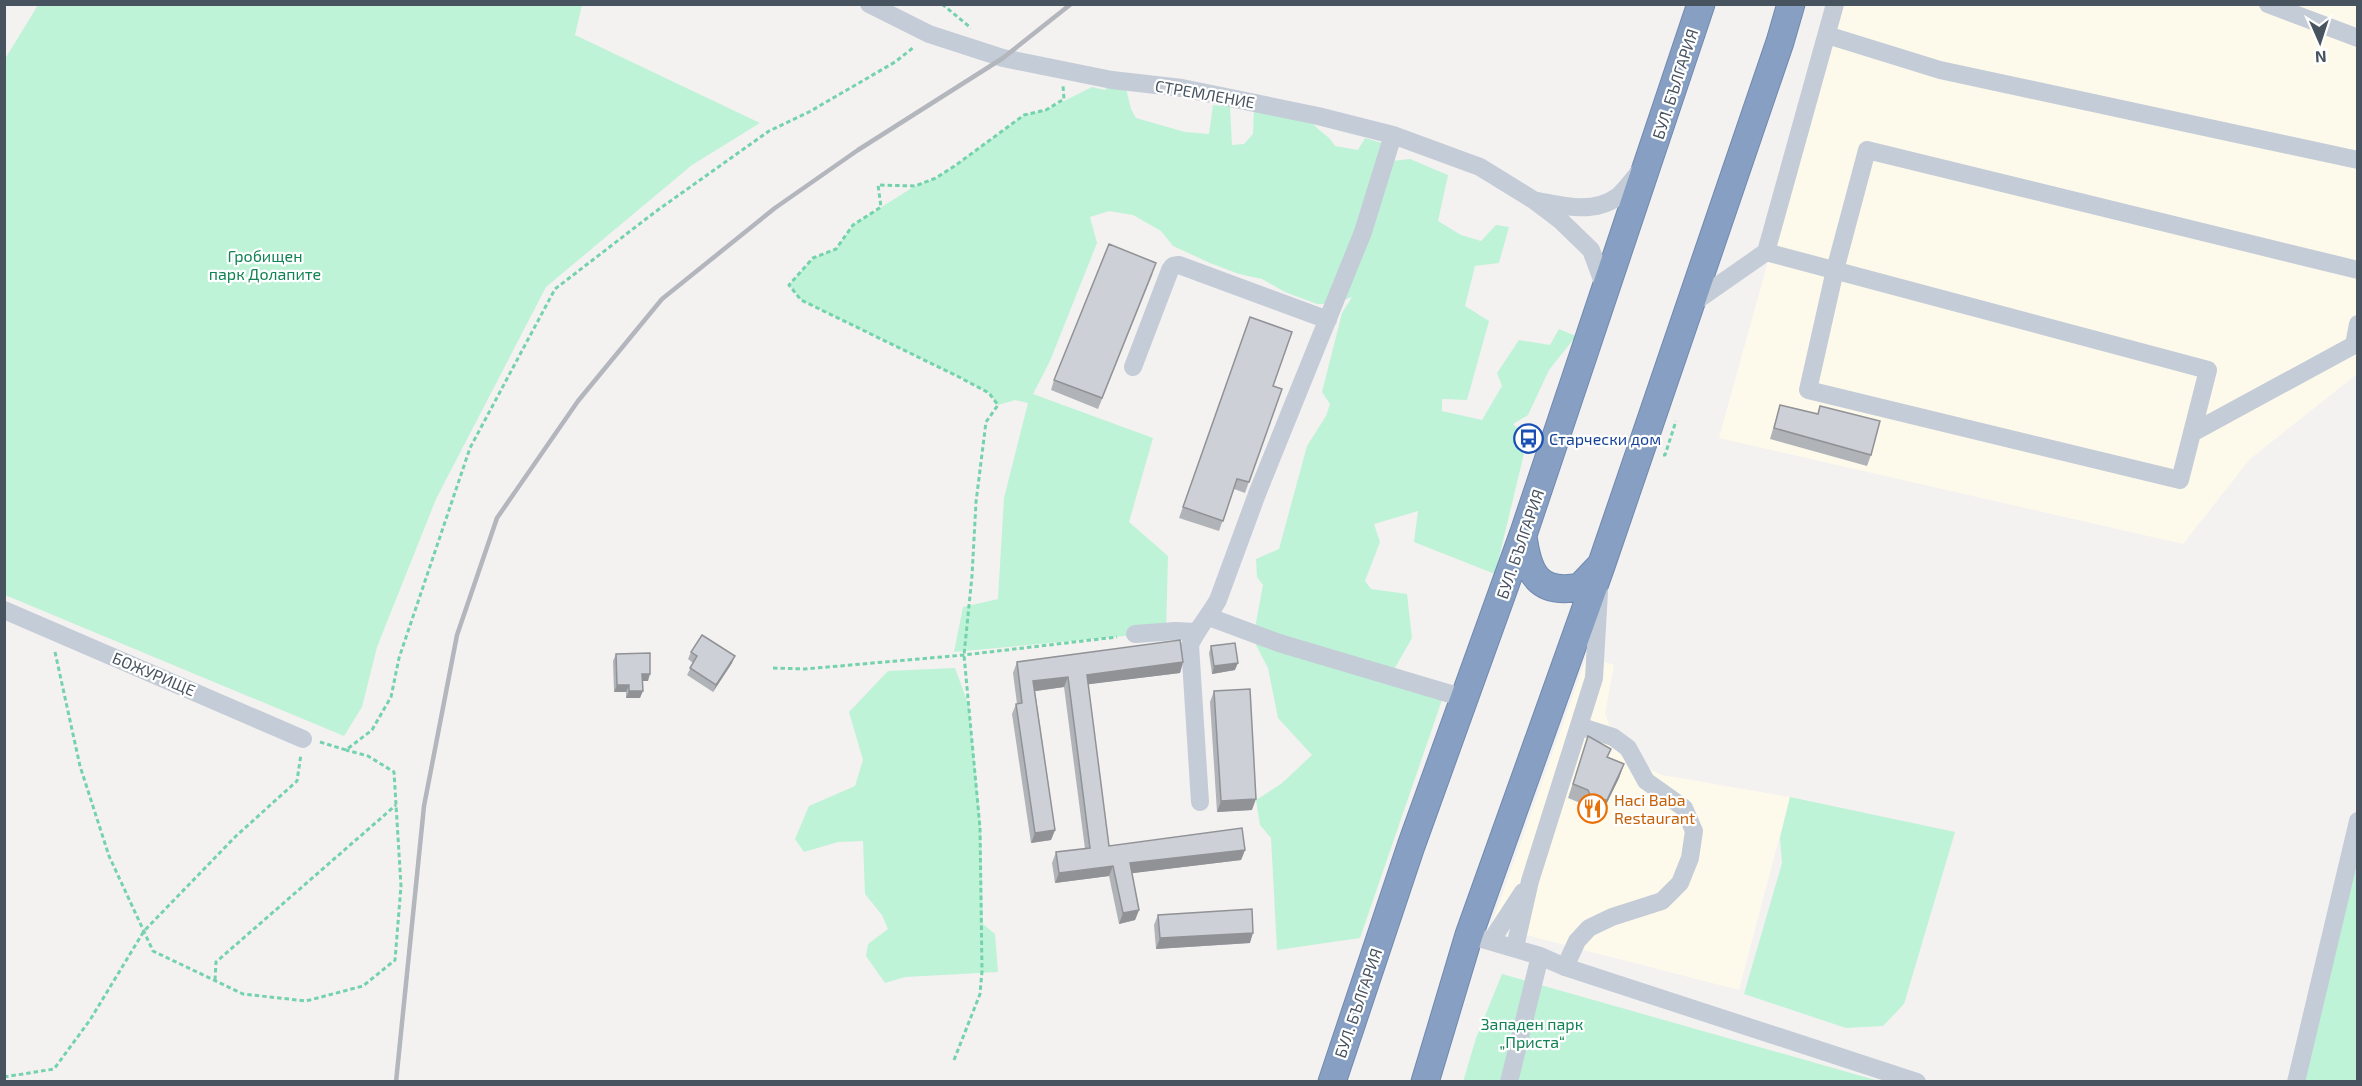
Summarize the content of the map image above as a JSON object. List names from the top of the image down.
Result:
{
  "streets": {
    "highway": ["БУЛ. БЪЛГАРИЯ"],
    "street": ["СТРЕМЛЕНИЕ", "БОЖУРИЩЕ"]
  },
  "crossings": [
    ["БУЛ. БЪЛГАРИЯ", "СТРЕМЛЕНИЕ"]
  ],
  "parks": ["Гробищен парк Долапите", "Западен парк „Приста“"],
  "places": {
    "bus stop": ["Старчески дом"],
    "restaurant": ["Haci Baba Restaurant"]
  },
  "north": "bottom"
}
